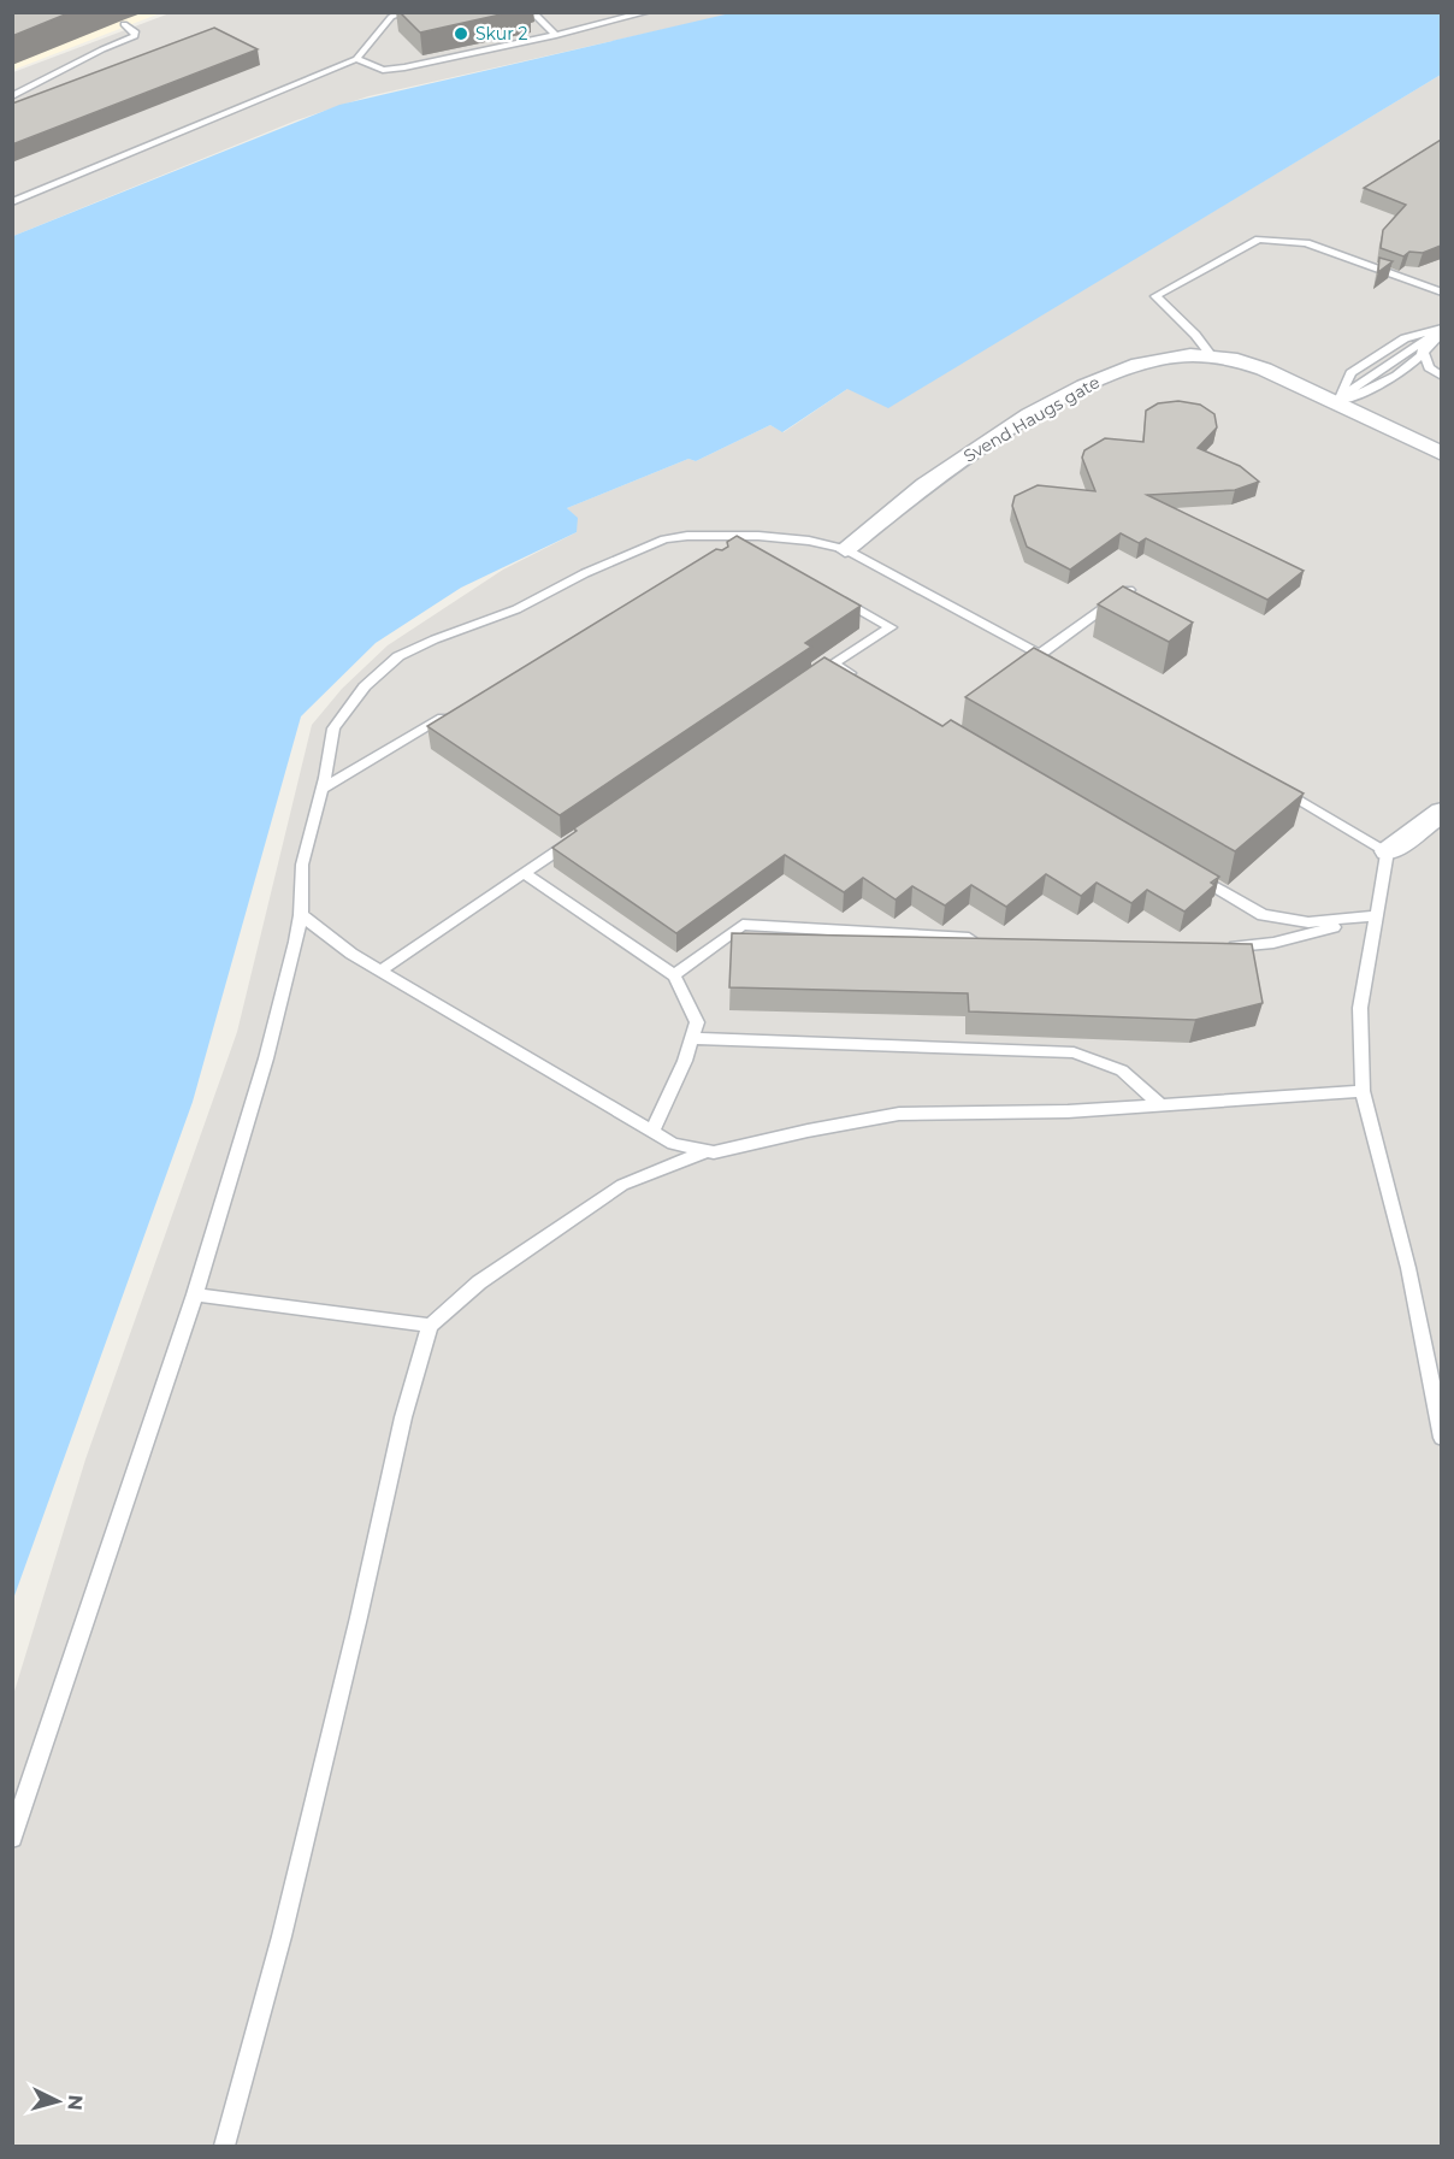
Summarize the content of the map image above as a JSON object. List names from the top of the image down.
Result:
{
  "streets": {
    "street": ["Svend Haugs gate"]
  },
  "places": ["Skur 2"],
  "north": "right"
}
